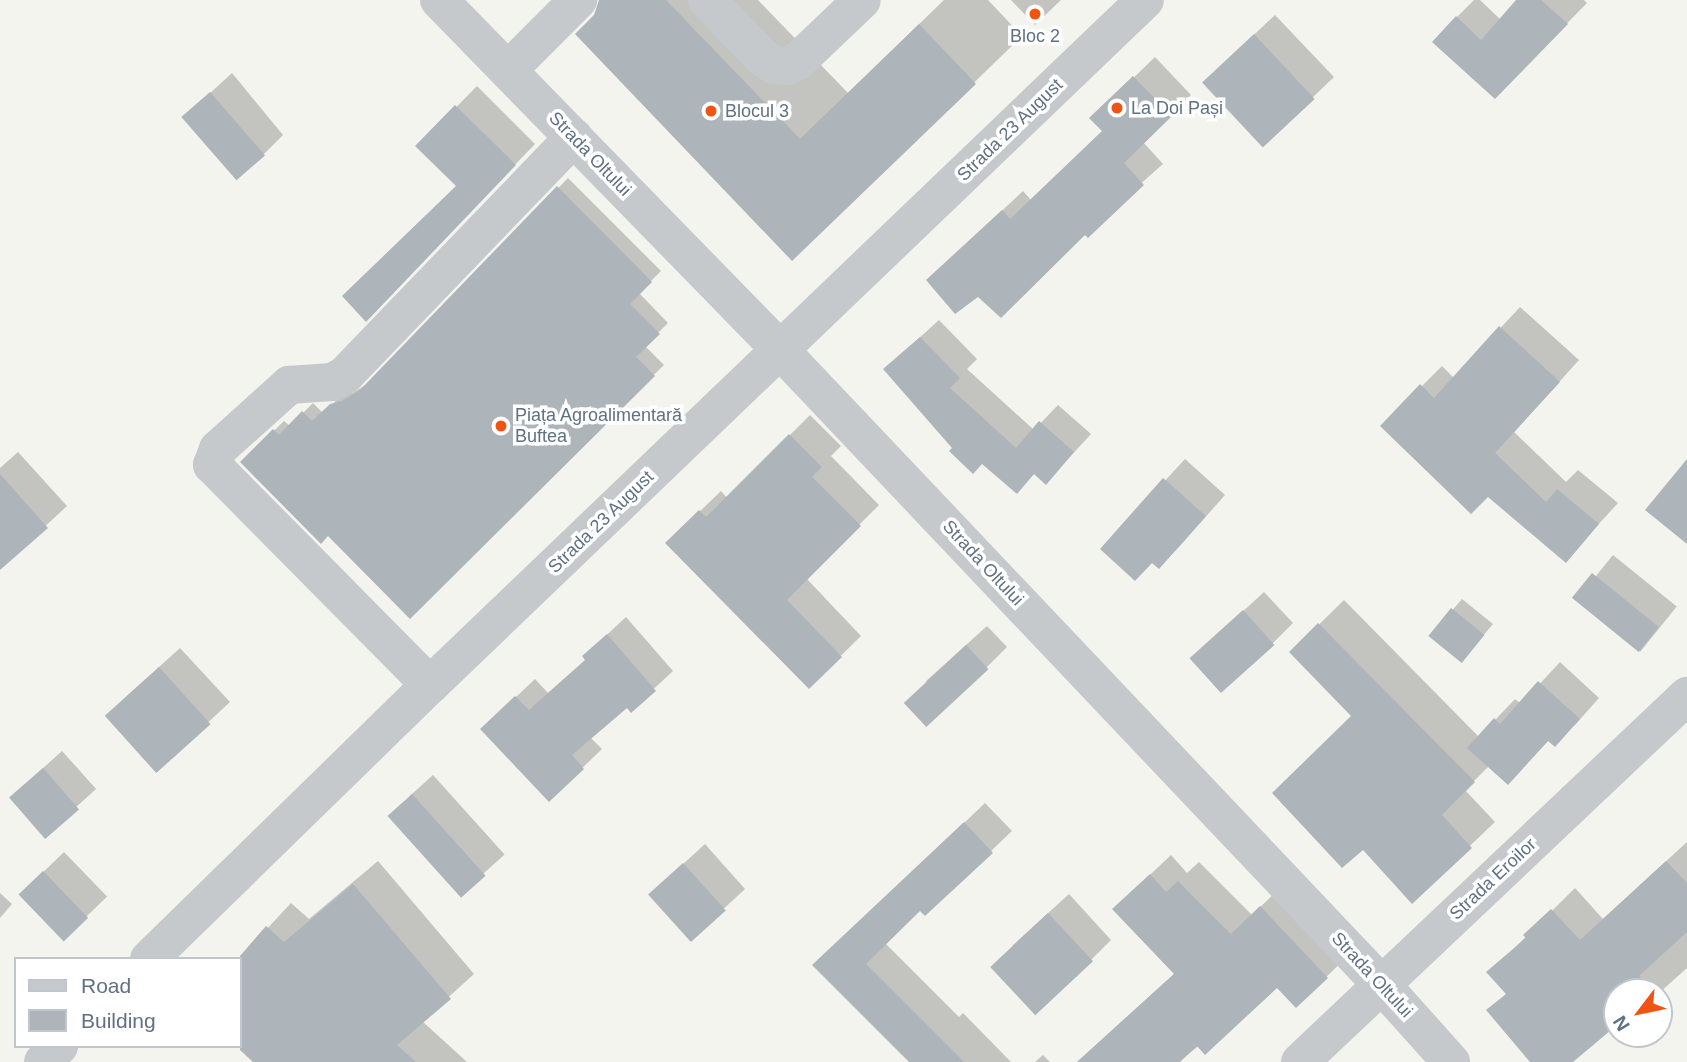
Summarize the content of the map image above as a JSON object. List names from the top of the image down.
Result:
{
  "streets": {
    "street": ["Strada 23 August", "Strada Oltului", "Strada Eroilor"]
  },
  "crossings": [
    ["Strada 23 August", "Strada Oltului"],
    ["Strada Oltului", "Strada Eroilor"]
  ],
  "places": [
    "Bloc 2",
    "La Doi Pași",
    "Blocul 3",
    "Piața Agroalimentară Buftea"
  ],
  "legend": ["Road", "Building"],
  "north": "bottom left"
}
